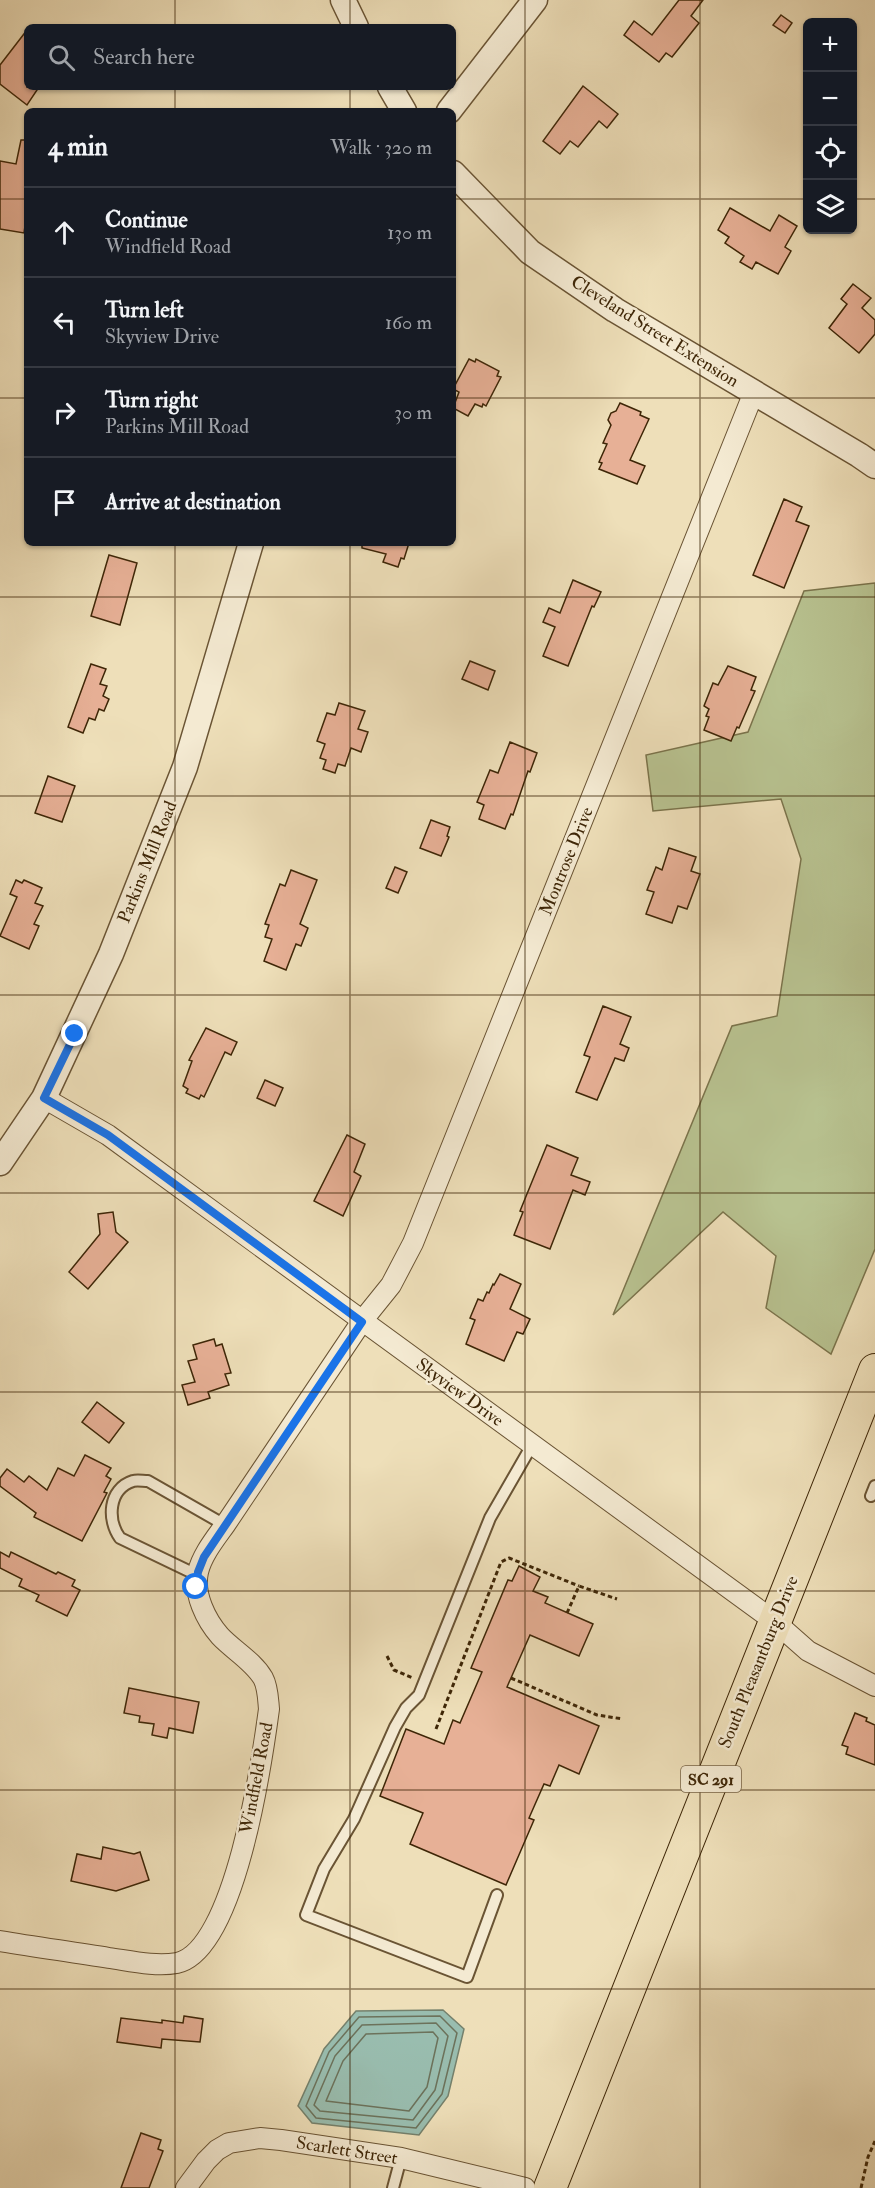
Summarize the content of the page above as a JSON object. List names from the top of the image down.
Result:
{
  "streets": {
    "main road": ["South Pleasantburg Drive", "SC 291"],
    "street": [
      "Cleveland Street Extension",
      "Montrose Drive",
      "Parkins Mill Road",
      "Skyview Drive",
      "Windfield Road",
      "Scarlett Street"
    ]
  },
  "crossings": [
    ["Cleveland Street Extension", "Montrose Drive"],
    ["Montrose Drive", "Skyview Drive"],
    ["Parkins Mill Road", "Skyview Drive"],
    ["Skyview Drive", "South Pleasantburg Drive"]
  ],
  "page": {
    "map_buttons": ["+", "−"],
    "search": "Search here",
    "heading": ["4 min", "Walk · 320 m"],
    "list": [
      ["Continue", "Windfield Road", "130 m"],
      ["Turn left", "Skyview Drive", "160 m"],
      ["Turn right", "Parkins Mill Road", "30 m"],
      "Arrive at destination"
    ]
  }
}
